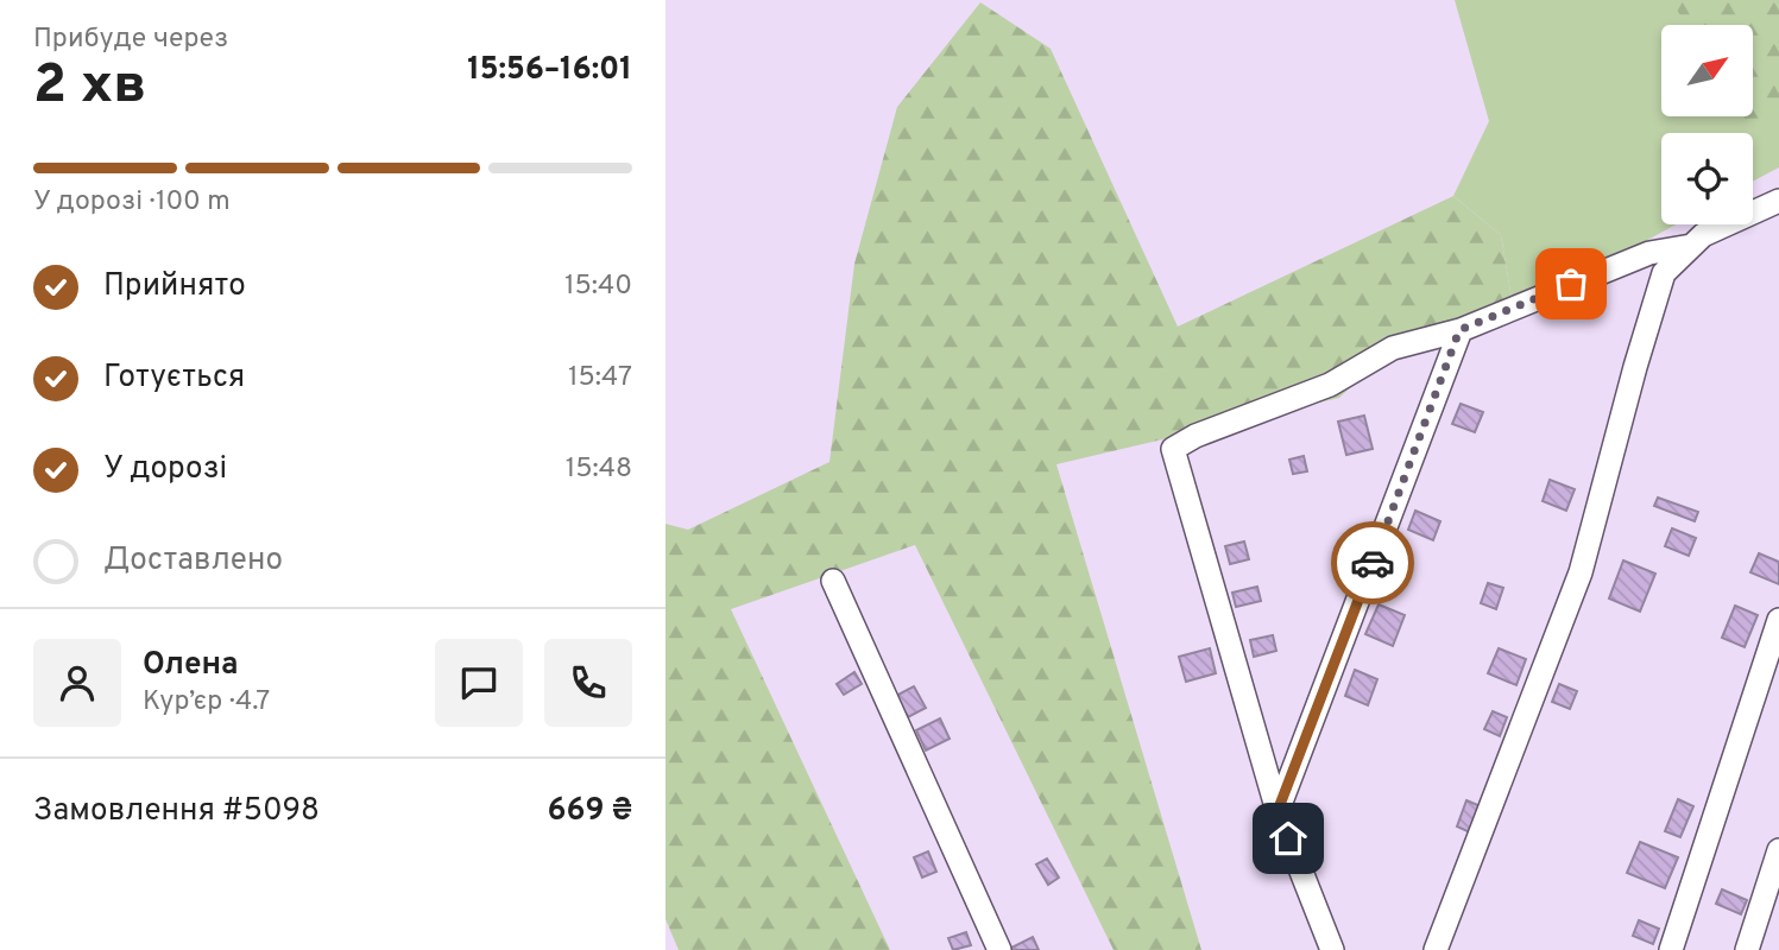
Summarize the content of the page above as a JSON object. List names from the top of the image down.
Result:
{
  "north": "top right",
  "page": {
    "heading": ["2 хв", "Прибуде через", "15:56–16:01"],
    "panel": [
      "Олена",
      "Кур’єр · 4.7",
      "Замовлення #5098",
      "669 ₴"
    ],
    "bar": "У дорозі · 100 m",
    "list": [
      ["Прийнято", "15:40"],
      ["Готується", "15:47"],
      ["У дорозі", "15:48"],
      "Доставлено"
    ]
  }
}
